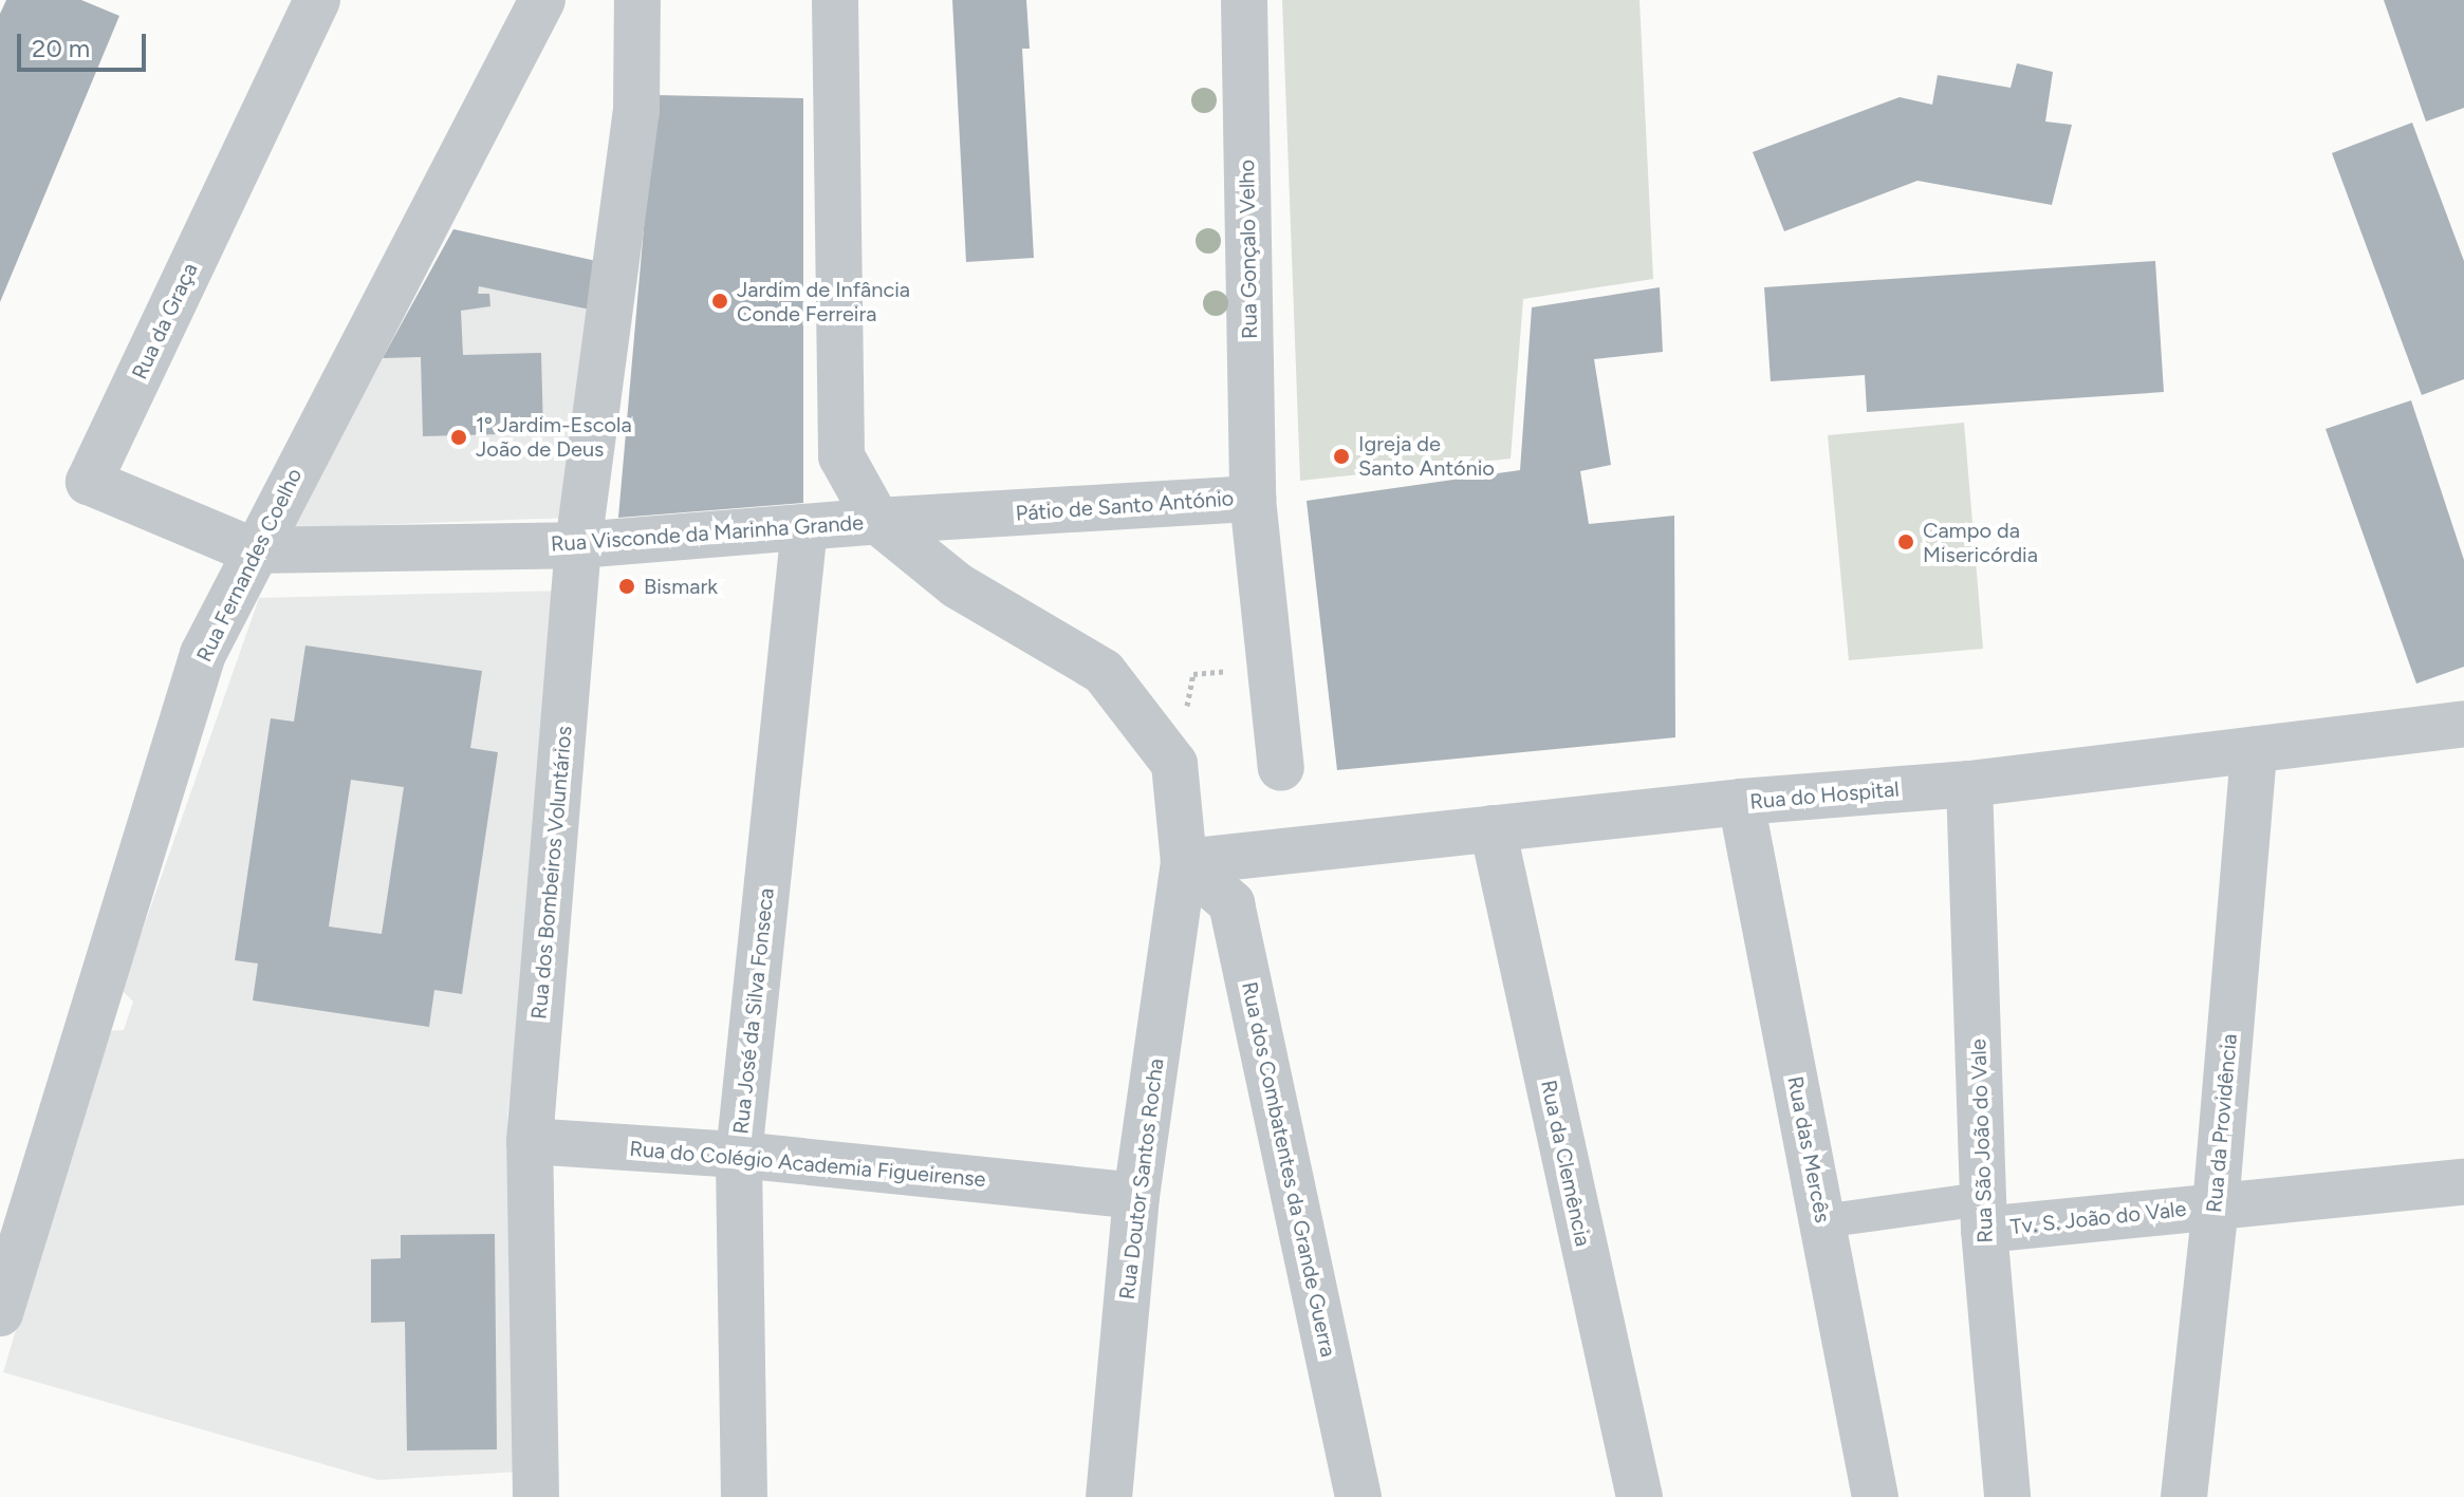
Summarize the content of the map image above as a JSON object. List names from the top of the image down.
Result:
{
  "streets": {
    "street": [
      "Rua Gonçalo Velho",
      "Rua da Graça",
      "Pátio de Santo António",
      "Rua Visconde da Marinha Grande",
      "Rua Fernandes Coelho",
      "Rua do Hospital",
      "Rua dos Bombeiros Voluntários",
      "Rua José da Silva Fonseca",
      "Rua da Providência",
      "Rua São João do Vale",
      "Rua das Mercês",
      "Rua da Clemência",
      "Rua do Colégio Academia Figueirense",
      "Rua dos Combatentes da Grande Guerra",
      "Rua Doutor Santos Rocha",
      "Tv. S. João do Vale"
    ]
  },
  "crossings": [
    ["Rua Gonçalo Velho", "Pátio de Santo António"],
    ["Rua da Graça", "Rua Visconde da Marinha Grande"],
    ["Rua da Graça", "Rua Fernandes Coelho"],
    ["Pátio de Santo António", "Rua Visconde da Marinha Grande"],
    ["Rua Visconde da Marinha Grande", "Rua Fernandes Coelho"],
    ["Rua Visconde da Marinha Grande", "Rua dos Bombeiros Voluntários"],
    ["Rua Visconde da Marinha Grande", "Rua José da Silva Fonseca"],
    ["Rua do Hospital", "Rua da Providência"],
    ["Rua do Hospital", "Rua São João do Vale"],
    ["Rua do Hospital", "Rua das Mercês"],
    ["Rua do Hospital", "Rua da Clemência"],
    ["Rua do Hospital", "Rua dos Combatentes da Grande Guerra"],
    ["Rua do Hospital", "Rua Doutor Santos Rocha"],
    ["Rua dos Bombeiros Voluntários", "Rua do Colégio Academia Figueirense"],
    ["Rua José da Silva Fonseca", "Rua do Colégio Academia Figueirense"],
    ["Rua da Providência", "Tv. S. João do Vale"],
    ["Rua São João do Vale", "Tv. S. João do Vale"],
    ["Rua do Colégio Academia Figueirense", "Rua Doutor Santos Rocha"],
    ["Rua dos Combatentes da Grande Guerra", "Rua Doutor Santos Rocha"]
  ],
  "places": [
    "Jardim de Infância Conde Ferreira",
    "1º Jardim-Escola João de Deus",
    "Igreja de Santo António",
    "Campo da Misericórdia",
    "Bismark"
  ],
  "scale_bar": "20 m"
}
